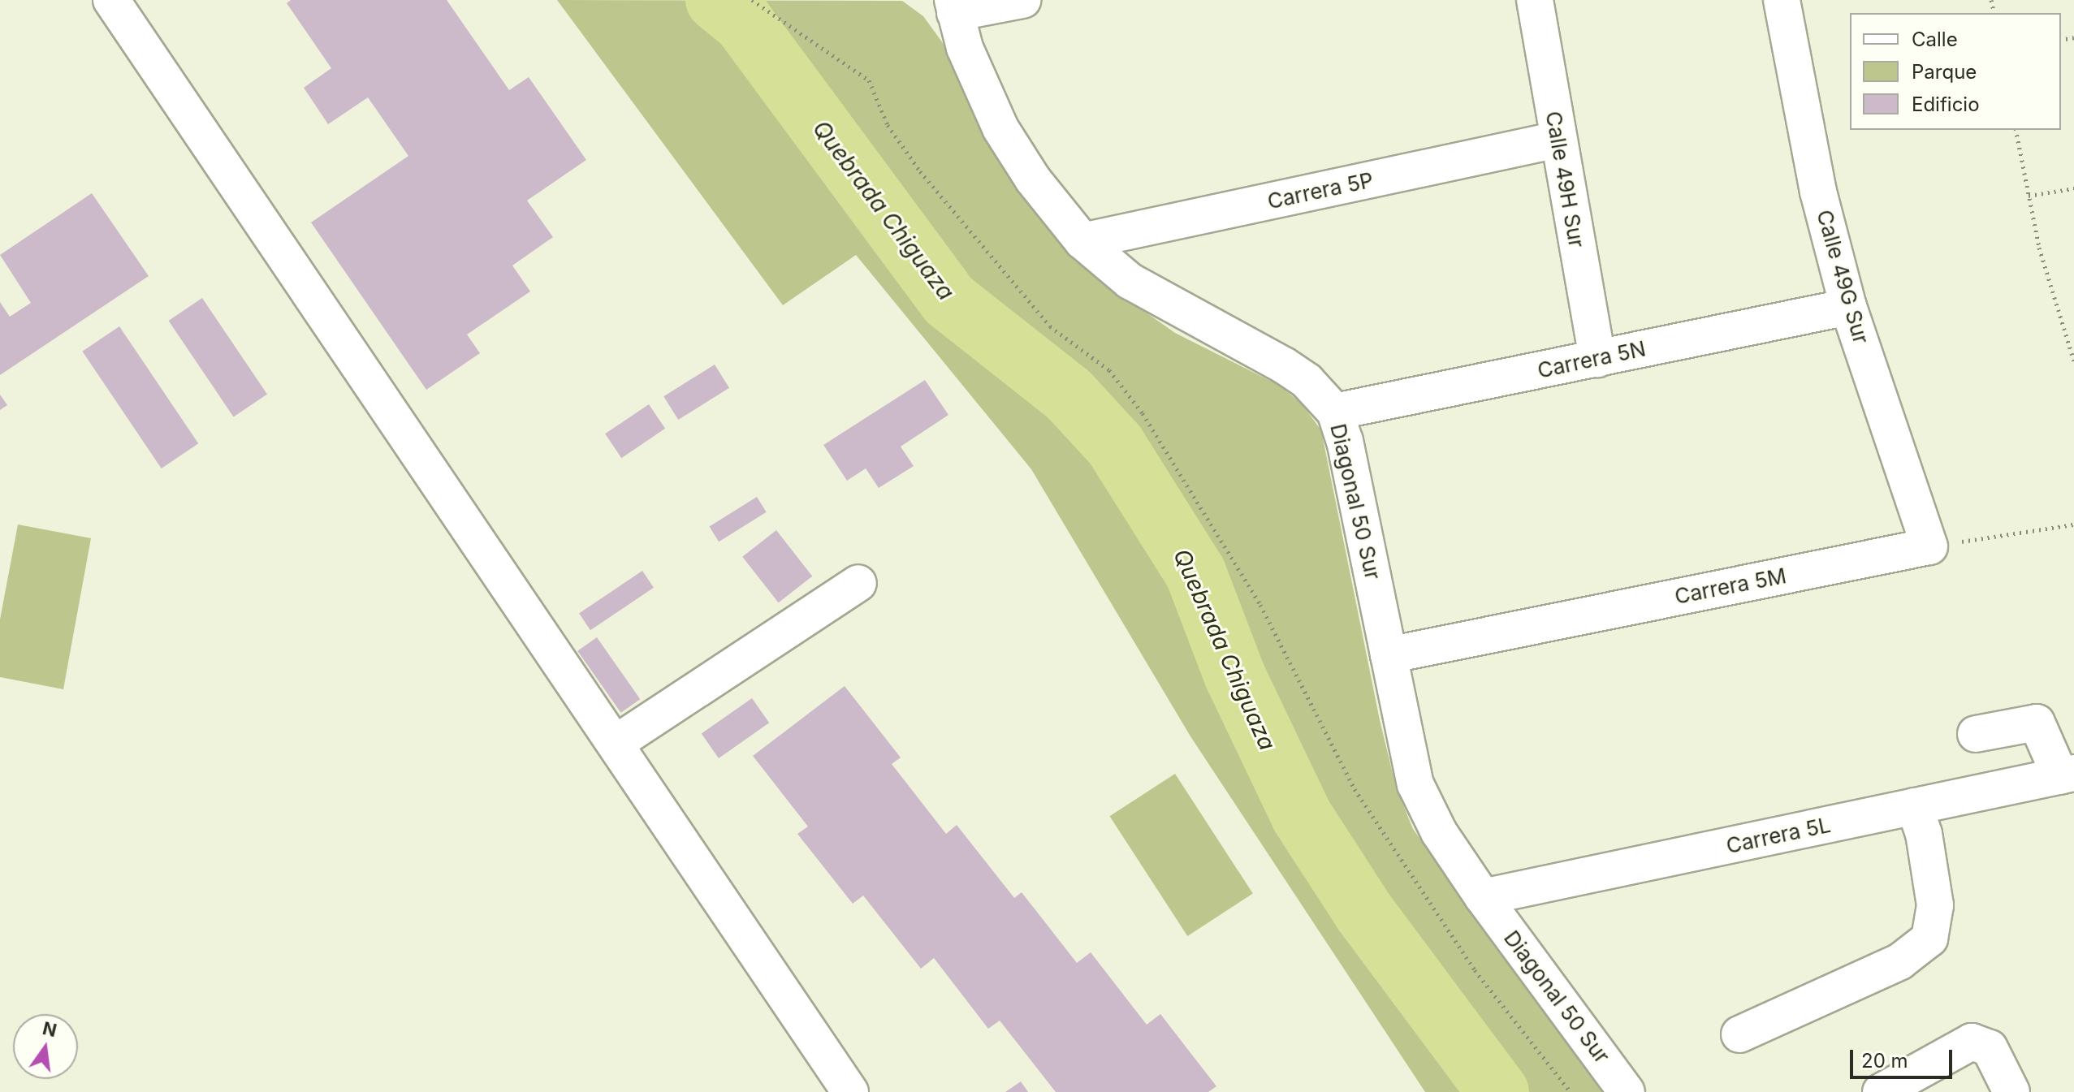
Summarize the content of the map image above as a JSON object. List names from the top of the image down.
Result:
{
  "streets": {
    "street": [
      "Calle 49H Sur",
      "Carrera 5P",
      "Calle 49G Sur",
      "Carrera 5N",
      "Diagonal 50 Sur",
      "Carrera 5M",
      "Carrera 5L"
    ]
  },
  "crossings": [
    ["Calle 49H Sur", "Carrera 5P"],
    ["Calle 49H Sur", "Carrera 5N"],
    ["Carrera 5P", "Diagonal 50 Sur"],
    ["Calle 49G Sur", "Carrera 5N"],
    ["Calle 49G Sur", "Carrera 5M"],
    ["Carrera 5N", "Diagonal 50 Sur"],
    ["Diagonal 50 Sur", "Carrera 5M"],
    ["Diagonal 50 Sur", "Carrera 5L"]
  ],
  "water": ["Quebrada Chiguaza"],
  "legend": ["Calle", "Parque", "Edificio"],
  "scale_bar": "20 m",
  "north": "top"
}
